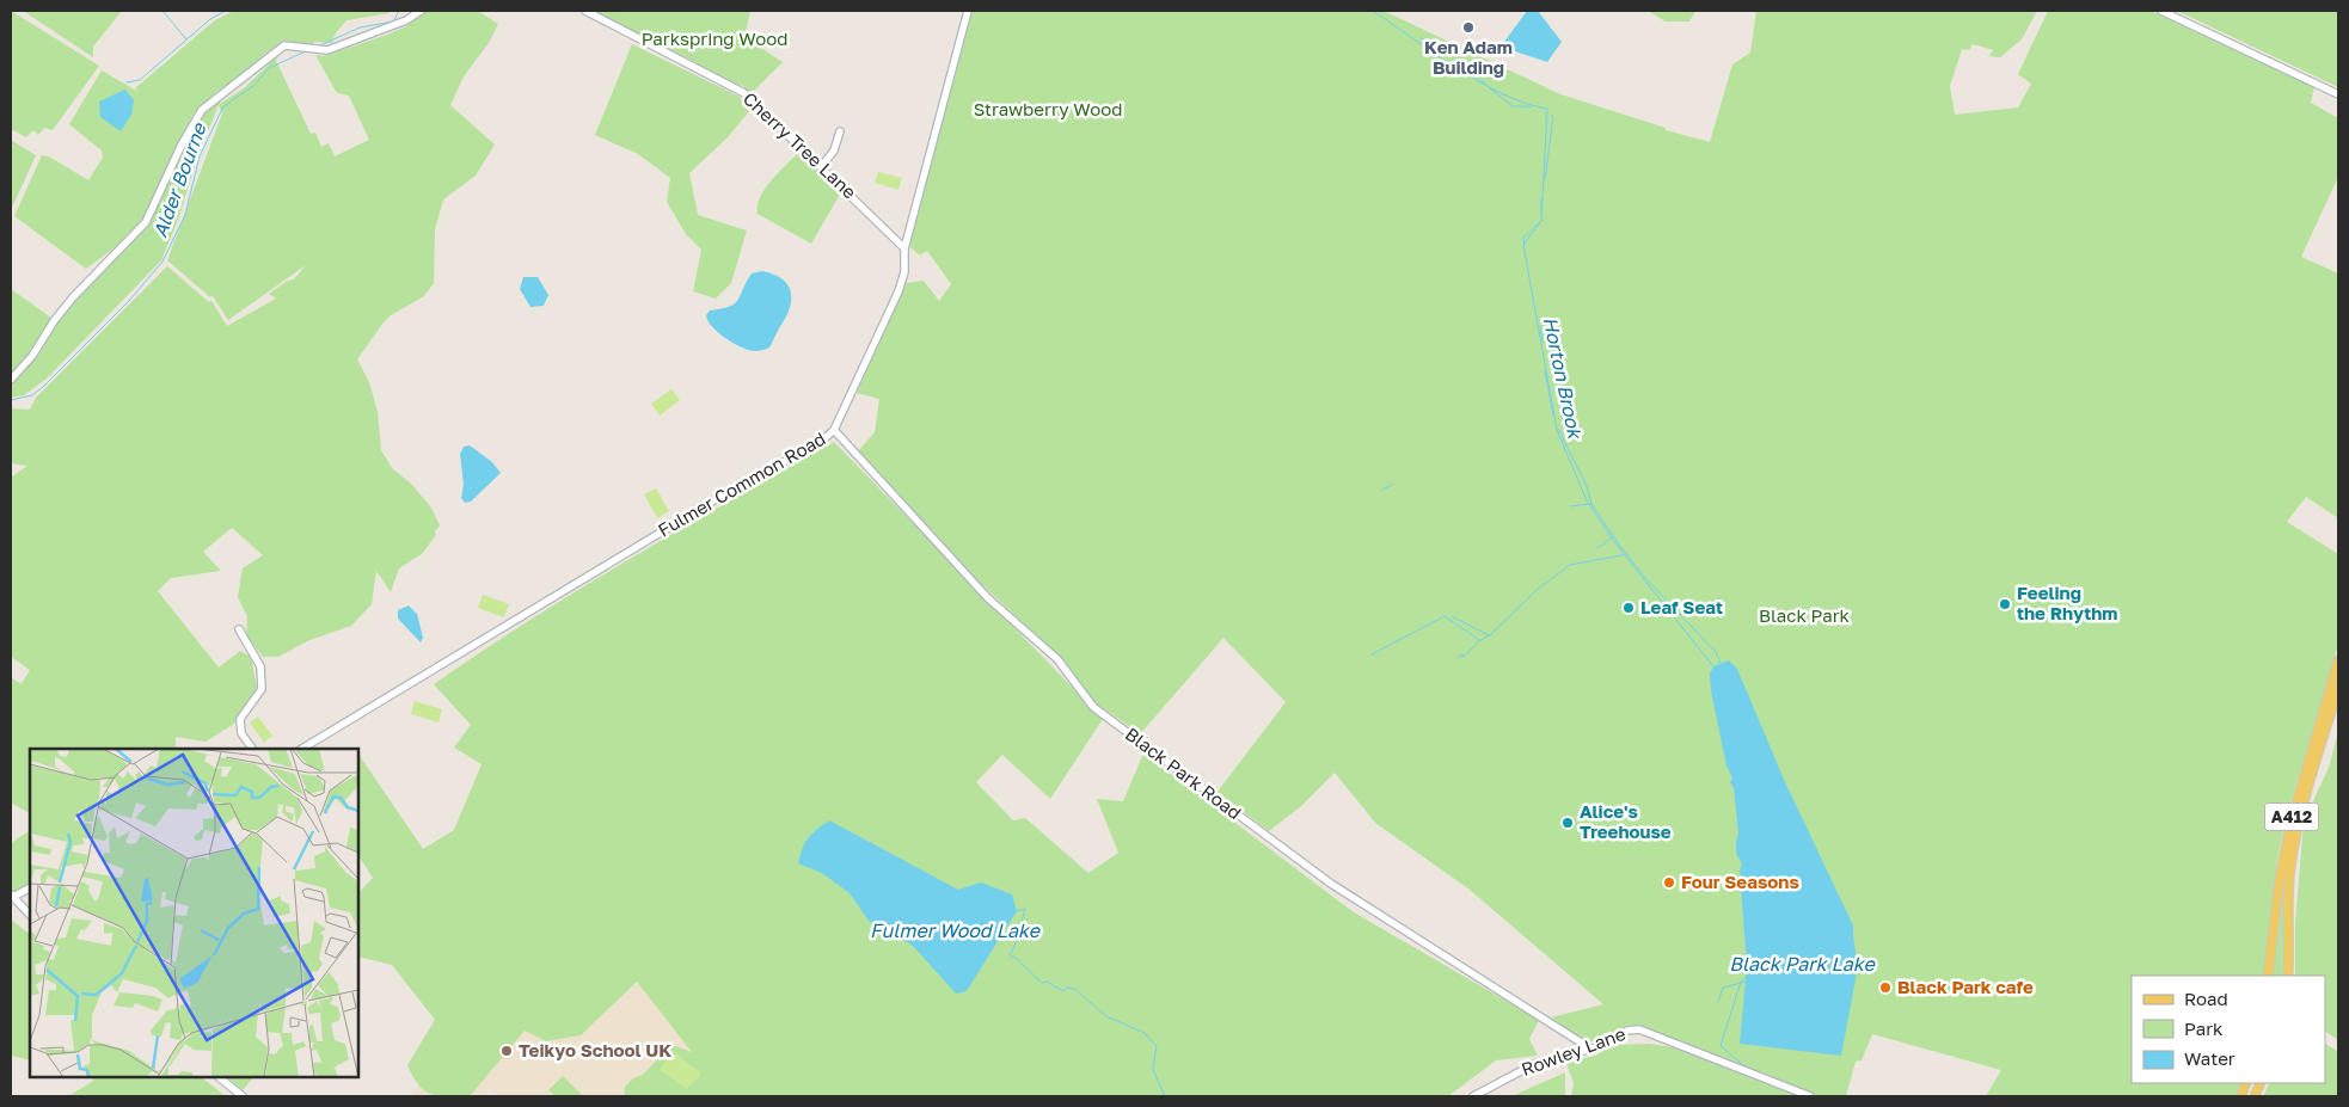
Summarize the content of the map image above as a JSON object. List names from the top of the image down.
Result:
{
  "streets": {
    "main road": ["A412"],
    "street": [
      "Cherry Tree Lane",
      "Fulmer Common Road",
      "Black Park Road",
      "Rowley Lane"
    ]
  },
  "crossings": [
    ["Cherry Tree Lane", "Fulmer Common Road"],
    ["Fulmer Common Road", "Black Park Road"],
    ["Black Park Road", "Rowley Lane"]
  ],
  "water": [
    "Alder Bourne",
    "Horton Brook",
    "Fulmer Wood Lake",
    "Black Park Lake"
  ],
  "parks": ["Parkspring Wood", "Strawberry Wood", "Black Park"],
  "places": [
    "Ken Adam Building",
    "Feeling the Rhythm",
    "Leaf Seat",
    "Alice's Treehouse",
    "Four Seasons",
    "Black Park cafe",
    "Teikyo School UK"
  ],
  "legend": ["Road", "Park", "Water"]
}
